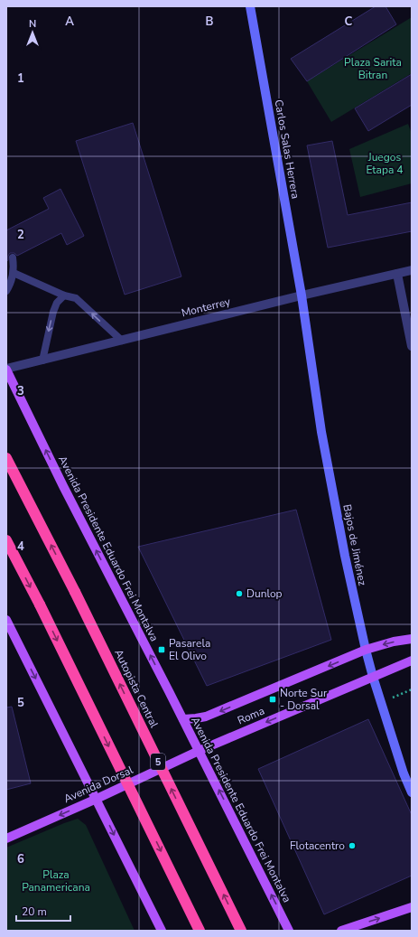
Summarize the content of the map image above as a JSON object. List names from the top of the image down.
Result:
{
  "streets": {
    "highway": ["Autopista Central", "5"],
    "main road": ["Avenida Presidente Eduardo Frei Montalva", "Roma", "Avenida Dorsal"],
    "street": ["Carlos Salas Herrera", "Monterrey", "Bajos de Jiménez"]
  },
  "crossings": [
    ["Carlos Salas Herrera", "Monterrey"],
    ["Carlos Salas Herrera", "Bajos de Jiménez"],
    ["Monterrey", "Bajos de Jiménez"],
    ["Monterrey", "Avenida Presidente Eduardo Frei Montalva"],
    ["Bajos de Jiménez", "Roma"],
    ["Avenida Presidente Eduardo Frei Montalva", "Roma"],
    ["Avenida Presidente Eduardo Frei Montalva", "Avenida Dorsal"],
    ["Roma", "Avenida Dorsal"]
  ],
  "one_way": ["Avenida Presidente Eduardo Frei Montalva", "Avenida Dorsal"],
  "parks": ["Plaza Sarita Bitran", "Juegos Etapa 4", "Plaza Panamericana"],
  "places": {
    "other": ["Dunlop", "Flotacentro"],
    "transit": ["Pasarela El Olivo", "Norte Sur - Dorsal"]
  },
  "scale_bar": "20 m",
  "north": "top",
  "grid": {
    "columns": ["A", "B", "C"],
    "rows": [
      "1",
      "2",
      "3",
      "4",
      "5",
      "6"
    ]
  }
}
